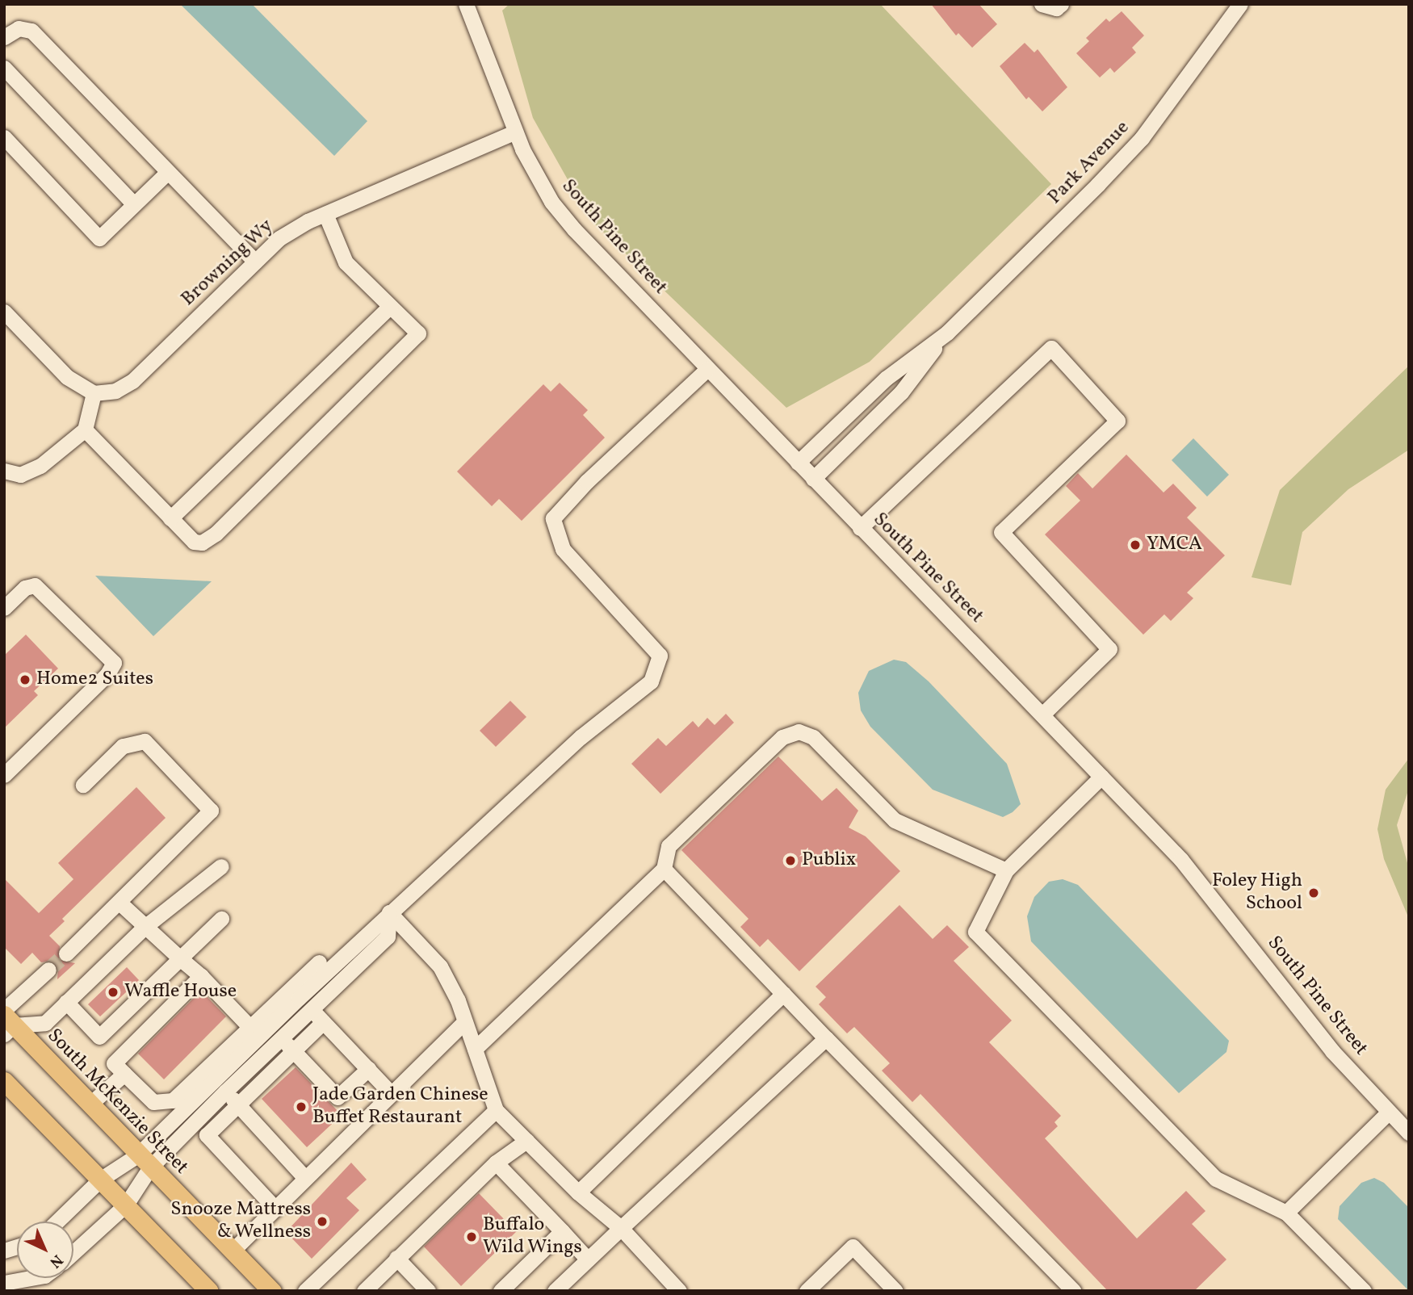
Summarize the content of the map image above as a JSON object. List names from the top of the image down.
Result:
{
  "streets": {
    "main road": ["South McKenzie Street"],
    "street": ["Park Avenue", "South Pine Street", "Browning Wy"]
  },
  "crossings": [
    ["Park Avenue", "South Pine Street"],
    ["South Pine Street", "Browning Wy"]
  ],
  "places": [
    "YMCA",
    "Home2 Suites",
    "Publix",
    "Foley High School",
    "Waffle House",
    "Jade Garden Chinese Buffet Restaurant",
    "Snooze Mattress & Wellness",
    "Buffalo Wild Wings"
  ],
  "north": "bottom right"
}
